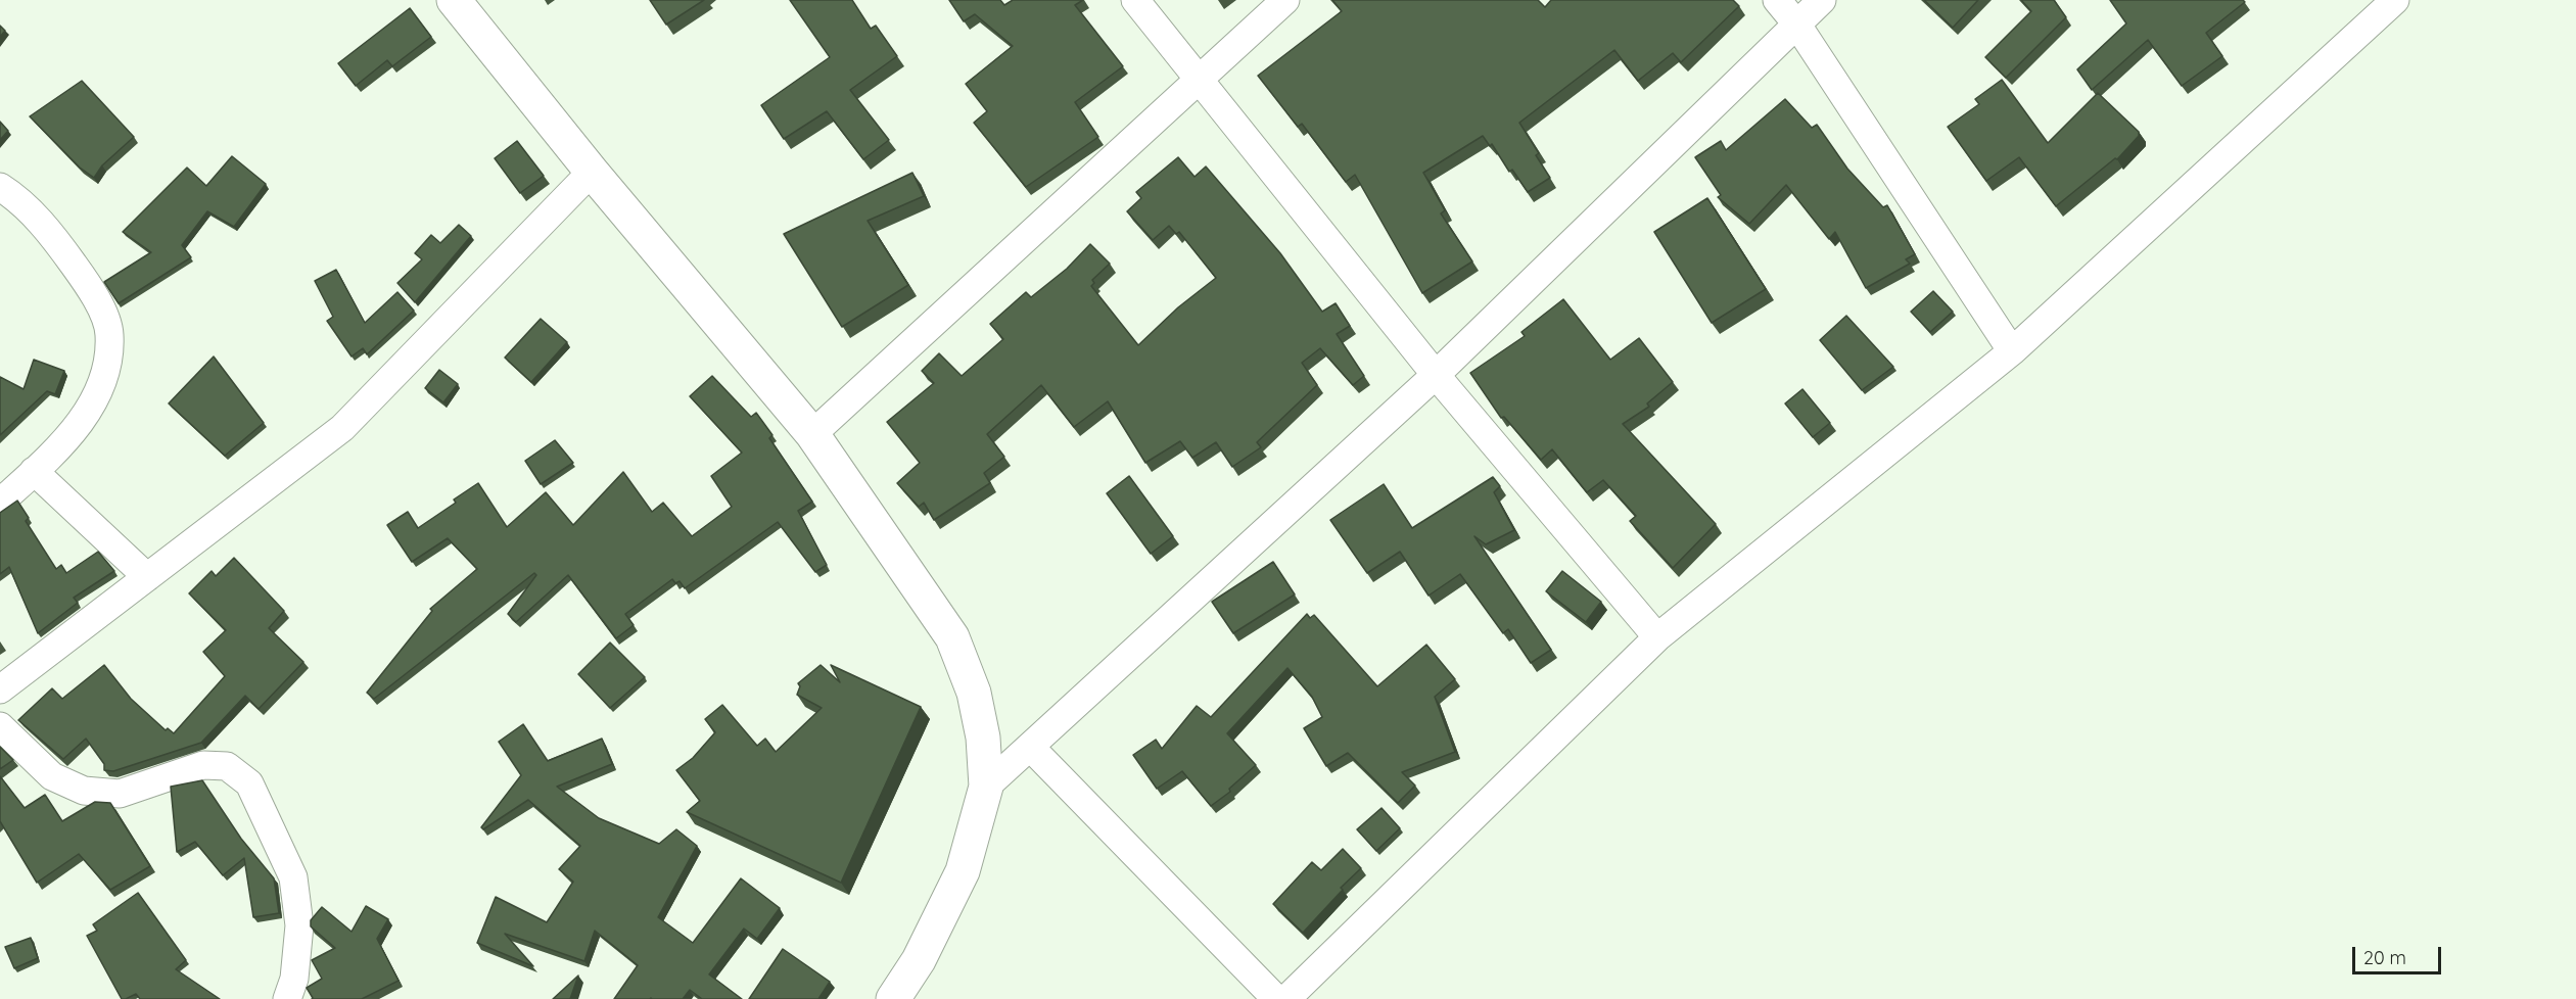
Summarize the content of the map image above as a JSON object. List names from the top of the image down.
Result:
{
  "scale_bar": "20 m"
}
